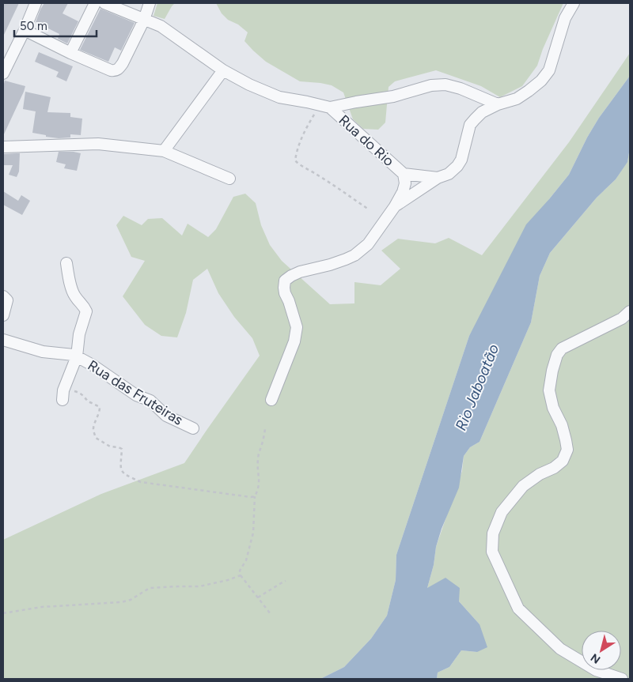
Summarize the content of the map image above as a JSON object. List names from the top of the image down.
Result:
{
  "streets": {
    "street": ["Rua do Rio", "Rua das Fruteiras"]
  },
  "water": ["Rio Jaboatão"],
  "scale_bar": "50 m",
  "north": "bottom left"
}
